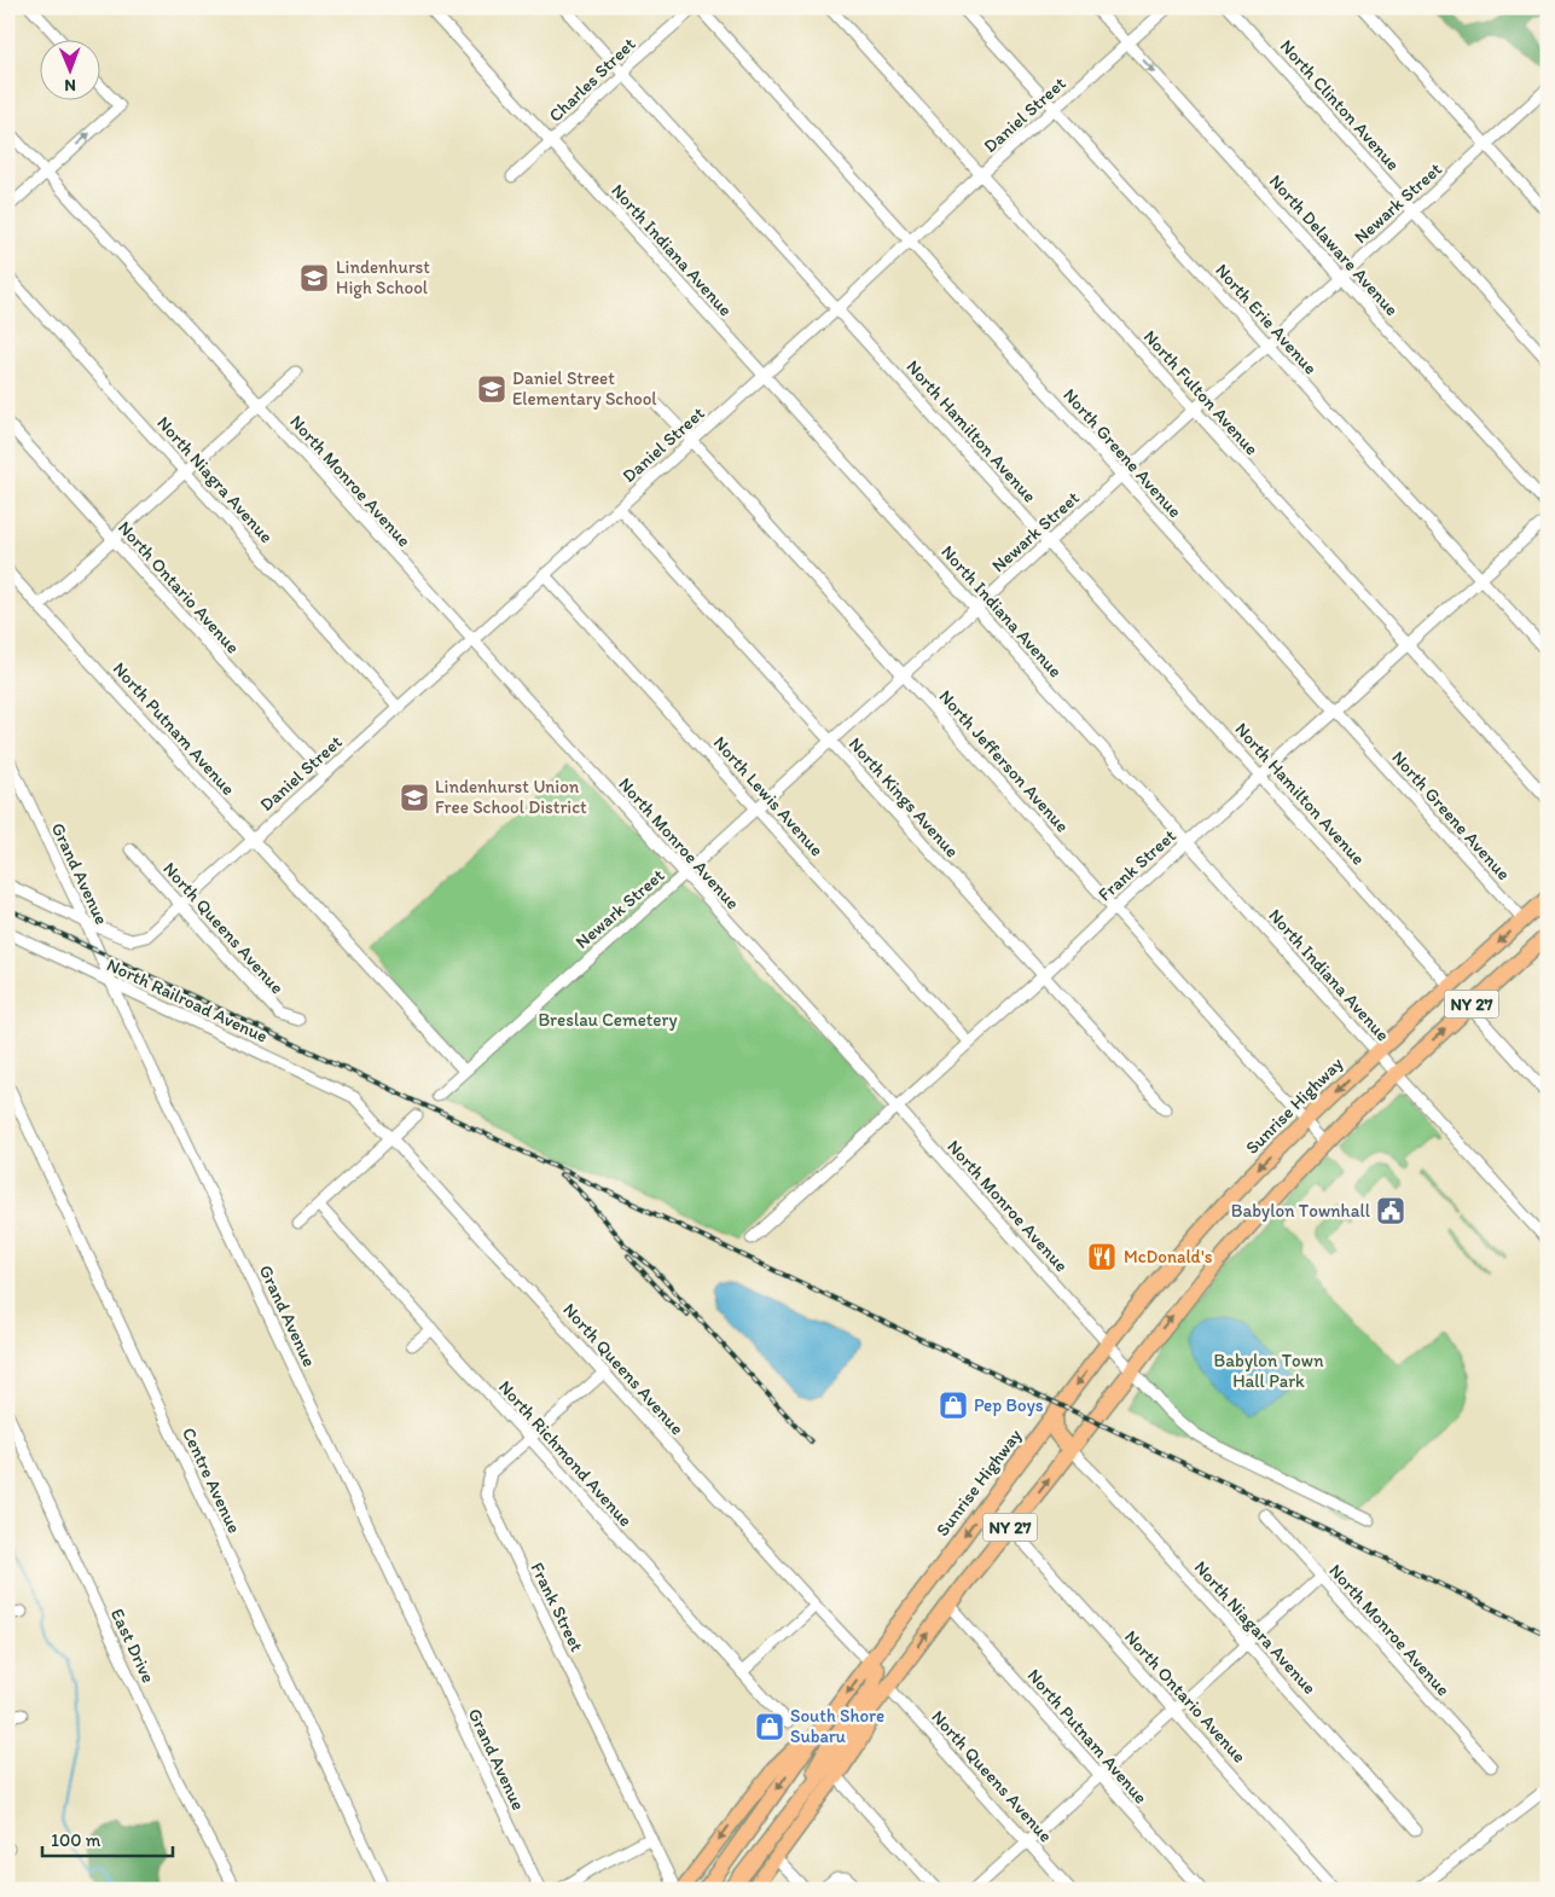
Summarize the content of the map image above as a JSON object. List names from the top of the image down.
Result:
{
  "streets": {
    "highway": ["NY 27", "Sunrise Highway"],
    "street": [
      "Charles Street",
      "North Clinton Avenue",
      "Daniel Street",
      "Newark Street",
      "North Delaware Avenue",
      "North Indiana Avenue",
      "North Erie Avenue",
      "North Fulton Avenue",
      "North Hamilton Avenue",
      "North Greene Avenue",
      "North Niagra Avenue",
      "North Monroe Avenue",
      "North Ontario Avenue",
      "North Putnam Avenue",
      "North Jefferson Avenue",
      "North Lewis Avenue",
      "North Kings Avenue",
      "Frank Street",
      "Grand Avenue",
      "North Queens Avenue",
      "North Railroad Avenue",
      "North Richmond Avenue",
      "Centre Avenue",
      "North Niagara Avenue",
      "East Drive"
    ]
  },
  "crossings": [
    ["Charles Street", "North Indiana Avenue"],
    ["Charles Street", "North Hamilton Avenue"],
    ["Charles Street", "North Greene Avenue"],
    ["North Clinton Avenue", "Newark Street"],
    ["Daniel Street", "North Delaware Avenue"],
    ["Daniel Street", "North Indiana Avenue"],
    ["Daniel Street", "North Erie Avenue"],
    ["Daniel Street", "North Fulton Avenue"],
    ["Daniel Street", "North Hamilton Avenue"],
    ["Daniel Street", "North Greene Avenue"],
    ["Daniel Street", "North Niagra Avenue"],
    ["Daniel Street", "North Monroe Avenue"],
    ["Daniel Street", "North Ontario Avenue"],
    ["Daniel Street", "North Putnam Avenue"],
    ["Daniel Street", "North Jefferson Avenue"],
    ["Daniel Street", "North Lewis Avenue"],
    ["Daniel Street", "North Kings Avenue"],
    ["Daniel Street", "Grand Avenue"],
    ["Daniel Street", "North Queens Avenue"],
    ["Newark Street", "North Delaware Avenue"],
    ["Newark Street", "North Indiana Avenue"],
    ["Newark Street", "North Erie Avenue"],
    ["Newark Street", "North Fulton Avenue"],
    ["Newark Street", "North Hamilton Avenue"],
    ["Newark Street", "North Greene Avenue"],
    ["Newark Street", "North Monroe Avenue"],
    ["Newark Street", "North Putnam Avenue"],
    ["Newark Street", "North Jefferson Avenue"],
    ["Newark Street", "North Lewis Avenue"],
    ["Newark Street", "North Kings Avenue"],
    ["North Indiana Avenue", "Frank Street"],
    ["North Indiana Avenue", "NY 27"],
    ["North Indiana Avenue", "Sunrise Highway"],
    ["North Erie Avenue", "Frank Street"],
    ["North Fulton Avenue", "Frank Street"],
    ["North Hamilton Avenue", "Frank Street"],
    ["North Hamilton Avenue", "Sunrise Highway"],
    ["North Greene Avenue", "Frank Street"],
    ["North Greene Avenue", "Sunrise Highway"],
    ["North Monroe Avenue", "Frank Street"],
    ["North Monroe Avenue", "NY 27"],
    ["North Monroe Avenue", "Sunrise Highway"],
    ["North Ontario Avenue", "NY 27"],
    ["North Putnam Avenue", "NY 27"],
    ["North Jefferson Avenue", "Frank Street"],
    ["North Jefferson Avenue", "NY 27"],
    ["North Jefferson Avenue", "Sunrise Highway"],
    ["North Lewis Avenue", "Frank Street"],
    ["North Kings Avenue", "Frank Street"],
    ["Frank Street", "North Queens Avenue"],
    ["Frank Street", "North Richmond Avenue"],
    ["Grand Avenue", "North Railroad Avenue"],
    ["North Queens Avenue", "North Railroad Avenue"],
    ["North Queens Avenue", "NY 27"],
    ["North Queens Avenue", "Sunrise Highway"],
    ["NY 27", "North Niagara Avenue"]
  ],
  "one_way": ["North Delaware Avenue"],
  "parks": ["Breslau Cemetery", "Babylon Town Hall Park"],
  "places": {
    "school or university": ["Lindenhurst High School", "Daniel Street Elementary School", "Lindenhurst Union Free School District"],
    "public building": ["Babylon Townhall"],
    "restaurant": ["McDonald's"],
    "shop": ["Pep Boys", "South Shore Subaru"]
  },
  "scale_bar": "100 m",
  "north": "bottom"
}
